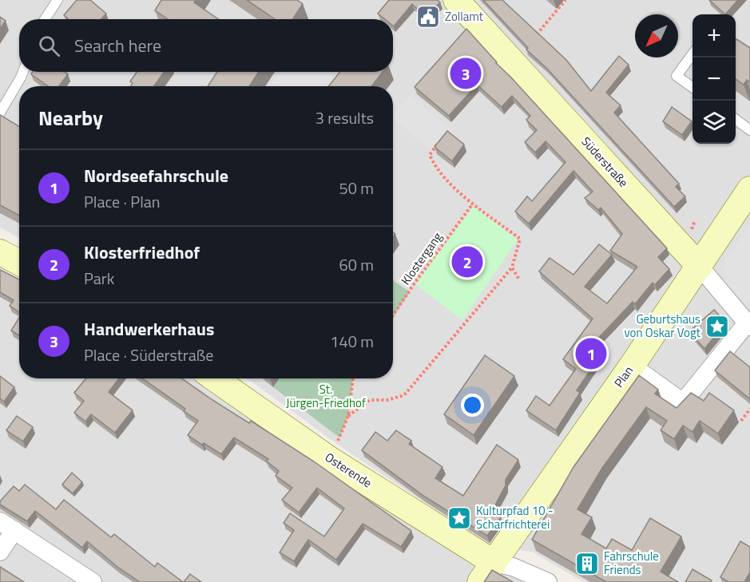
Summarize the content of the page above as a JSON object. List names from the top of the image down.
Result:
{
  "streets": {
    "main road": ["Süderstraße", "Plan", "Osterende"],
    "path": ["Klostergang"]
  },
  "crossings": [
    ["Süderstraße", "Plan"],
    ["Plan", "Osterende"]
  ],
  "parks": ["St. Jürgen-Friedhof"],
  "places": {
    "public building": ["Zollamt"],
    "place": ["Geburtshaus von Oskar Vogt", "Kulturpfad 10 - Scharfrichterei"],
    "building": ["Fahrschule Friends"]
  },
  "north": "bottom left",
  "page": {
    "map_buttons": ["+", "−"],
    "search": "Search here",
    "pins": ["3", "2", "1"],
    "heading": ["Nearby", "3 results"],
    "list": [
      {
        "mark": "1",
        "name": "Nordseefahrschule",
        "note": "Place · Plan",
        "value": "50 m"
      },
      {
        "mark": "2",
        "name": "Klosterfriedhof",
        "note": "Park",
        "value": "60 m"
      },
      {
        "mark": "3",
        "name": "Handwerkerhaus",
        "note": "Place · Süderstraße",
        "value": "140 m"
      }
    ]
  }
}
